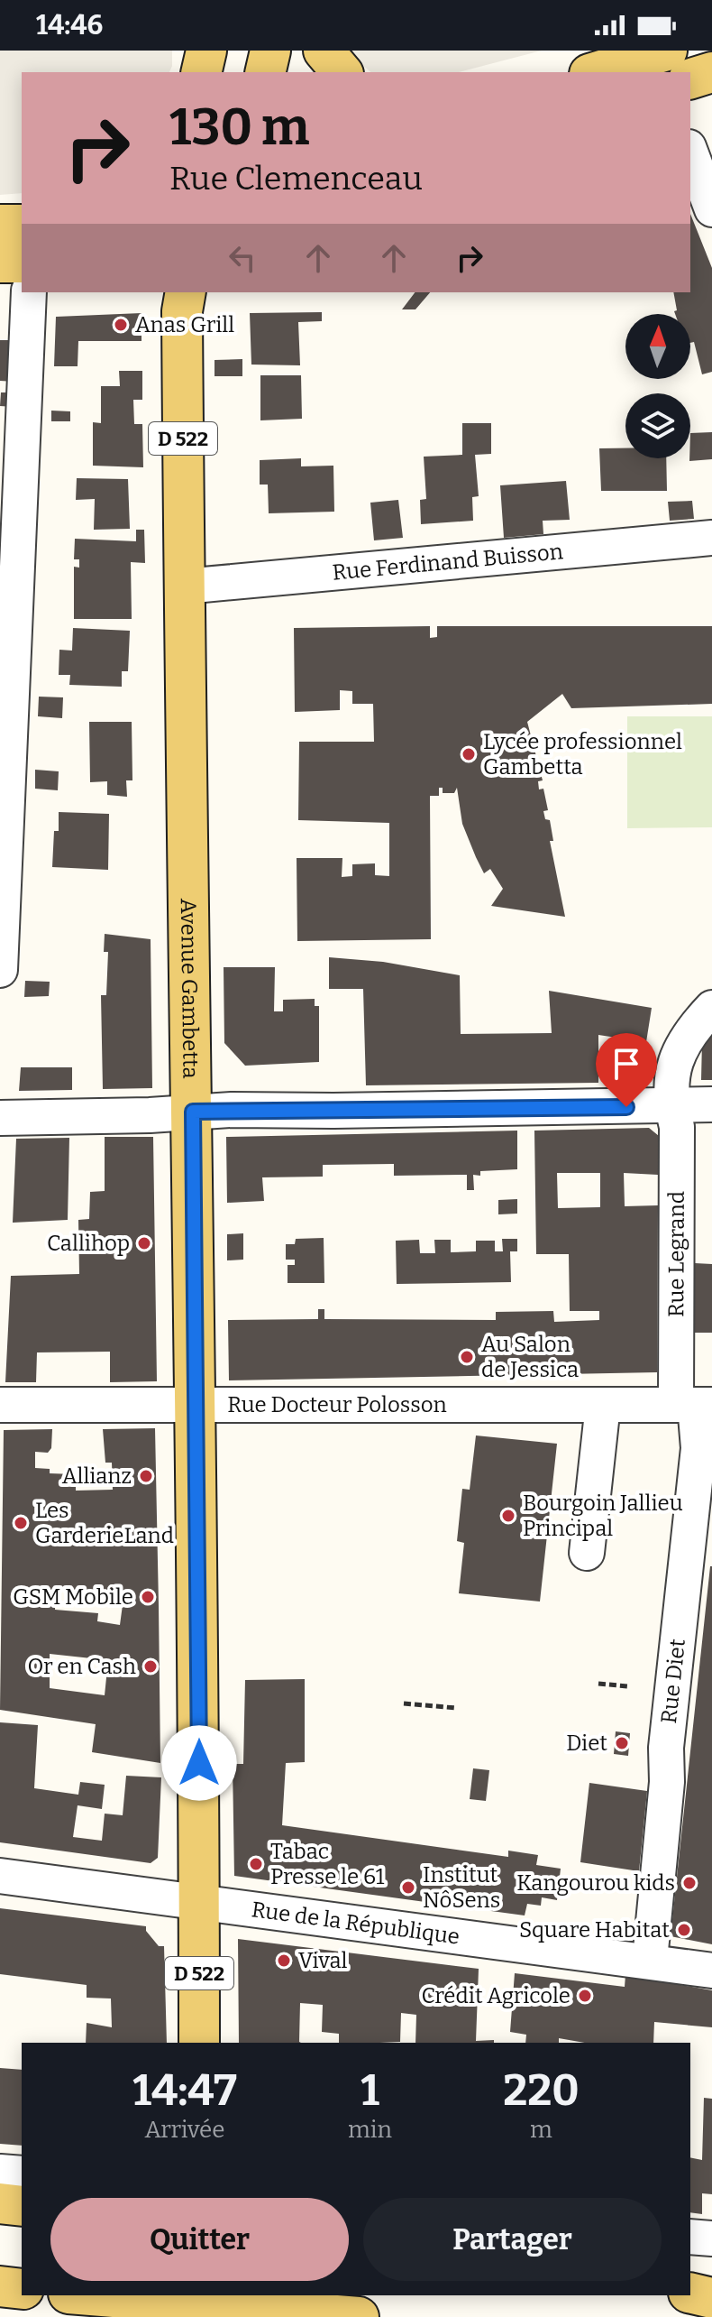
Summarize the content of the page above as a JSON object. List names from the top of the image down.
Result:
{
  "streets": {
    "main road": ["D 522", "Avenue Gambetta"],
    "street": [
      "Rue Ferdinand Buisson",
      "Rue Legrand",
      "Rue Docteur Polosson",
      "Rue Diet",
      "Rue de la République"
    ]
  },
  "crossings": [
    ["D 522", "Avenue Gambetta"],
    ["D 522", "Rue de la République"],
    ["Rue Ferdinand Buisson", "Avenue Gambetta"],
    ["Avenue Gambetta", "Rue Docteur Polosson"],
    ["Avenue Gambetta", "Rue de la République"],
    ["Rue Legrand", "Rue Docteur Polosson"],
    ["Rue Legrand", "Rue Diet"],
    ["Rue Docteur Polosson", "Rue Diet"],
    ["Rue Diet", "Rue de la République"]
  ],
  "places": [
    "Anas Grill",
    "Lycée professionnel Gambetta",
    "Callihop",
    "Au Salon de Jessica",
    "Allianz",
    "Bourgoin Jallieu Principal",
    "Les GarderieLand",
    "GSM Mobile",
    "Or en Cash",
    "Diet",
    "Tabac Presse le 61",
    "Kangourou kids",
    "Institut NôSens",
    "Square Habitat",
    "Vival",
    "Crédit Agricole"
  ],
  "north": "top",
  "page": {
    "status": "14:46",
    "turn": ["130 m", "Rue Clemenceau"],
    "eta": [
      "14:47",
      "Arrivée",
      "1",
      "min",
      "220",
      "m"
    ],
    "buttons": ["Quitter", "Partager"]
  }
}
